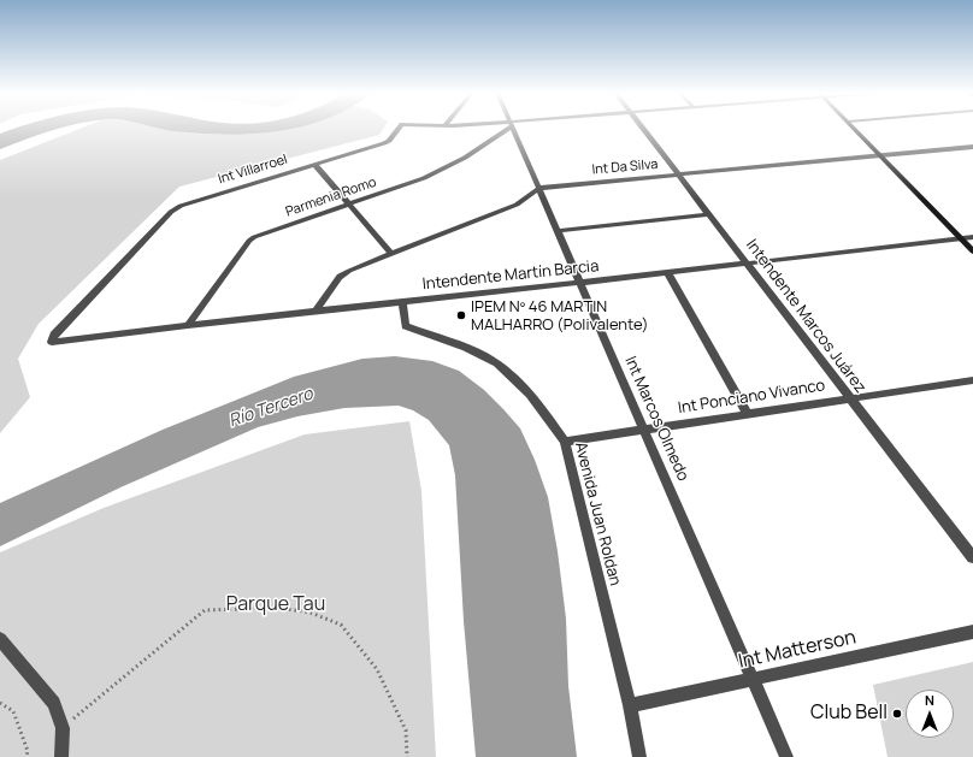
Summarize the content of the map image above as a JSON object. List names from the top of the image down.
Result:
{
  "streets": {
    "street": [
      "Int Da Silva",
      "Int Villarroel",
      "Parmenia Romo",
      "Intendente Martín Barcia",
      "Intendente Marcos Juárez",
      "Int Ponciano Vivanco",
      "Int Marcos Olmedo",
      "Avenida Juan Roldan",
      "Int Matterson"
    ]
  },
  "crossings": [
    ["Int Da Silva", "Intendente Martín Barcia"],
    ["Int Da Silva", "Intendente Marcos Juárez"],
    ["Int Da Silva", "Int Marcos Olmedo"],
    ["Int Villarroel", "Intendente Martín Barcia"],
    ["Parmenia Romo", "Intendente Martín Barcia"],
    ["Intendente Martín Barcia", "Intendente Marcos Juárez"],
    ["Intendente Martín Barcia", "Int Marcos Olmedo"],
    ["Intendente Martín Barcia", "Avenida Juan Roldan"],
    ["Intendente Marcos Juárez", "Int Ponciano Vivanco"],
    ["Int Ponciano Vivanco", "Int Marcos Olmedo"],
    ["Int Ponciano Vivanco", "Avenida Juan Roldan"],
    ["Int Marcos Olmedo", "Int Matterson"],
    ["Avenida Juan Roldan", "Int Matterson"]
  ],
  "water": ["Río Tercero"],
  "parks": ["Parque Tau"],
  "places": ["IPEM Nº 46 MARTIN MALHARRO (Polivalente)", "Club Bell"],
  "north": "top"
}
